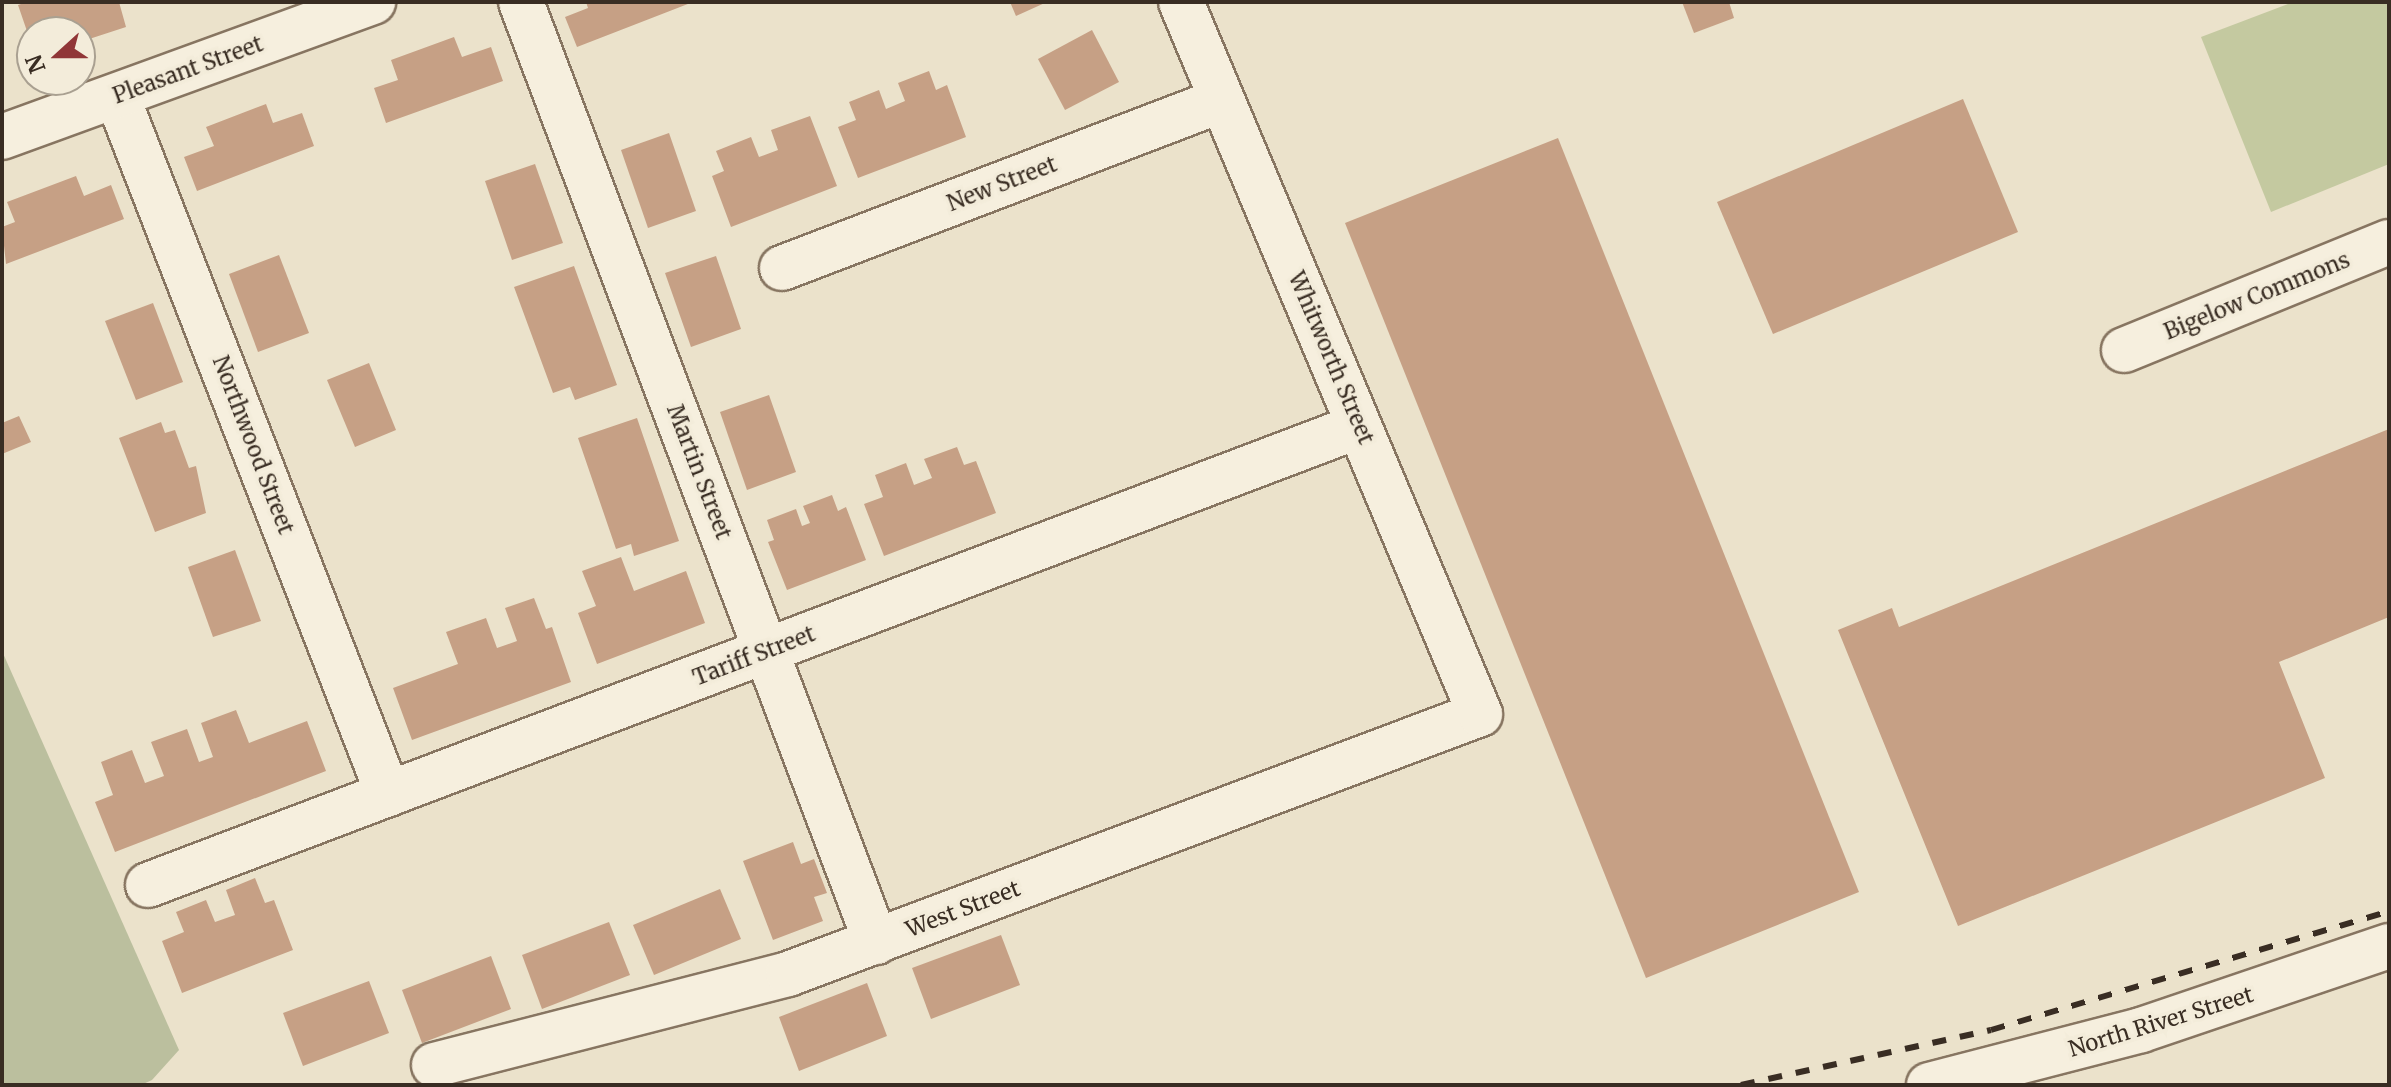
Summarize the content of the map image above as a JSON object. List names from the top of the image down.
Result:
{
  "streets": {
    "street": [
      "Pleasant Street",
      "New Street",
      "Bigelow Commons",
      "Whitworth Street",
      "Northwood Street",
      "Martin Street",
      "Tariff Street",
      "West Street",
      "North River Street"
    ]
  },
  "crossings": [
    ["Pleasant Street", "Northwood Street"],
    ["New Street", "Whitworth Street"],
    ["Whitworth Street", "Tariff Street"],
    ["Whitworth Street", "West Street"],
    ["Northwood Street", "Tariff Street"],
    ["Martin Street", "Tariff Street"],
    ["Martin Street", "West Street"]
  ],
  "north": "left"
}
